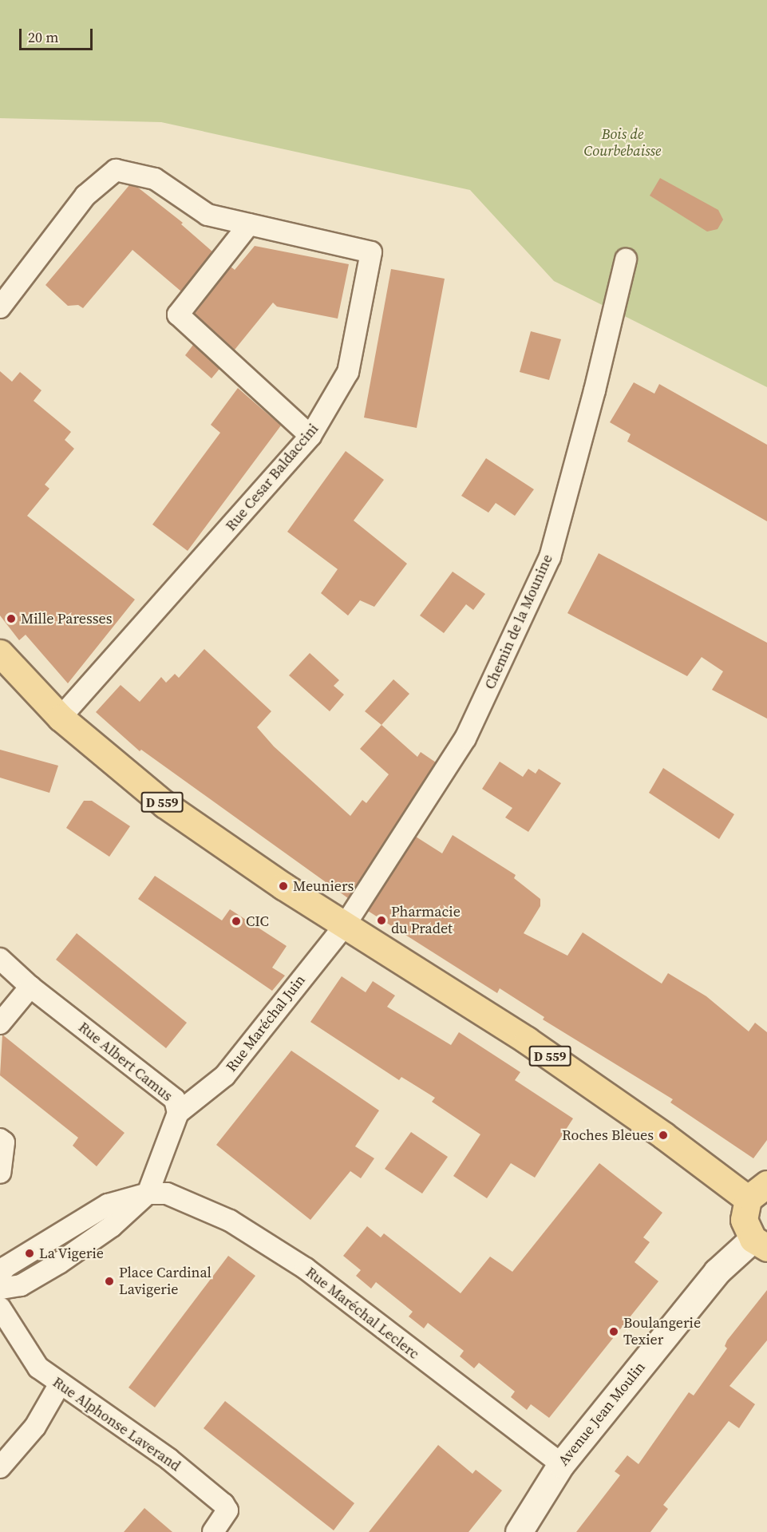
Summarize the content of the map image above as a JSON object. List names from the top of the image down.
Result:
{
  "streets": {
    "main road": ["D 559"],
    "street": [
      "Rue Cesar Baldaccini",
      "Chemin de la Mounine",
      "Rue Maréchal Juin",
      "Rue Albert Camus",
      "Rue Maréchal Leclerc",
      "Avenue Jean Moulin",
      "Rue Alphonse Laverand"
    ]
  },
  "crossings": [
    ["Rue Cesar Baldaccini", "D 559"],
    ["Chemin de la Mounine", "D 559"],
    ["Chemin de la Mounine", "Rue Maréchal Juin"],
    ["D 559", "Rue Maréchal Juin"],
    ["Rue Maréchal Juin", "Rue Albert Camus"],
    ["Rue Albert Camus", "Rue Maréchal Leclerc"],
    ["Rue Maréchal Leclerc", "Avenue Jean Moulin"]
  ],
  "parks": ["Bois de Courbebaisse"],
  "places": [
    "Mille Paresses",
    "Meuniers",
    "Pharmacie du Pradet",
    "CIC",
    "Roches Bleues",
    "La Vigerie",
    "Place Cardinal Lavigerie",
    "Boulangerie Texier"
  ],
  "scale_bar": "20 m"
}
